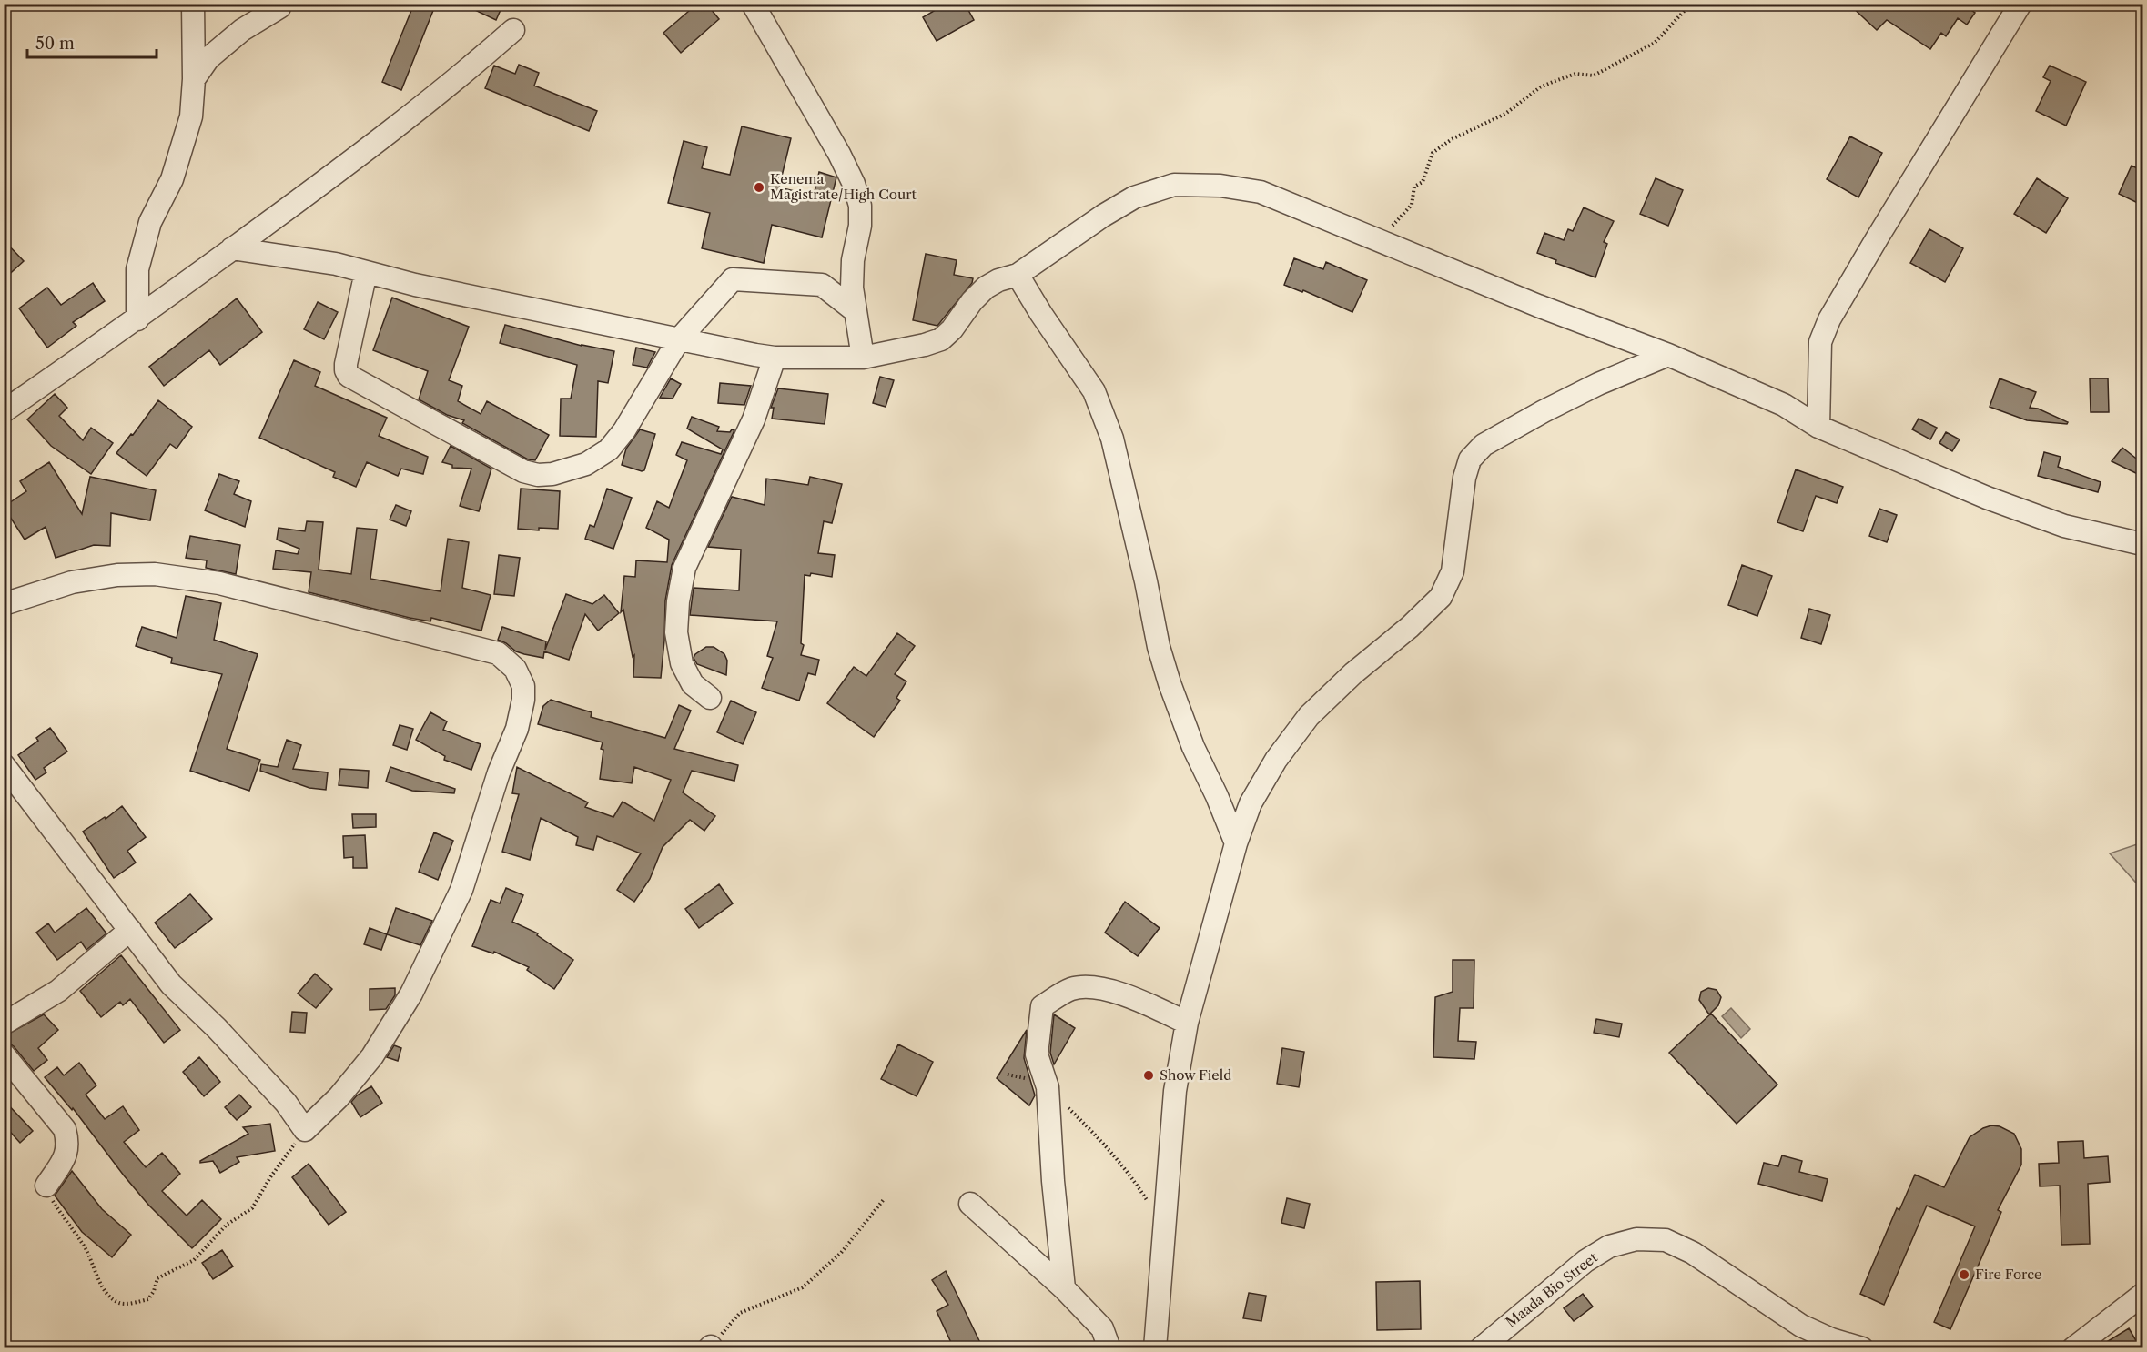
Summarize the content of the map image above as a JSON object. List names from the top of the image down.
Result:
{
  "streets": {
    "street": ["Maada Bio Street"]
  },
  "places": ["Kenema Magistrate/High Court", "Show Field", "Fire Force"],
  "scale_bar": "50 m"
}
